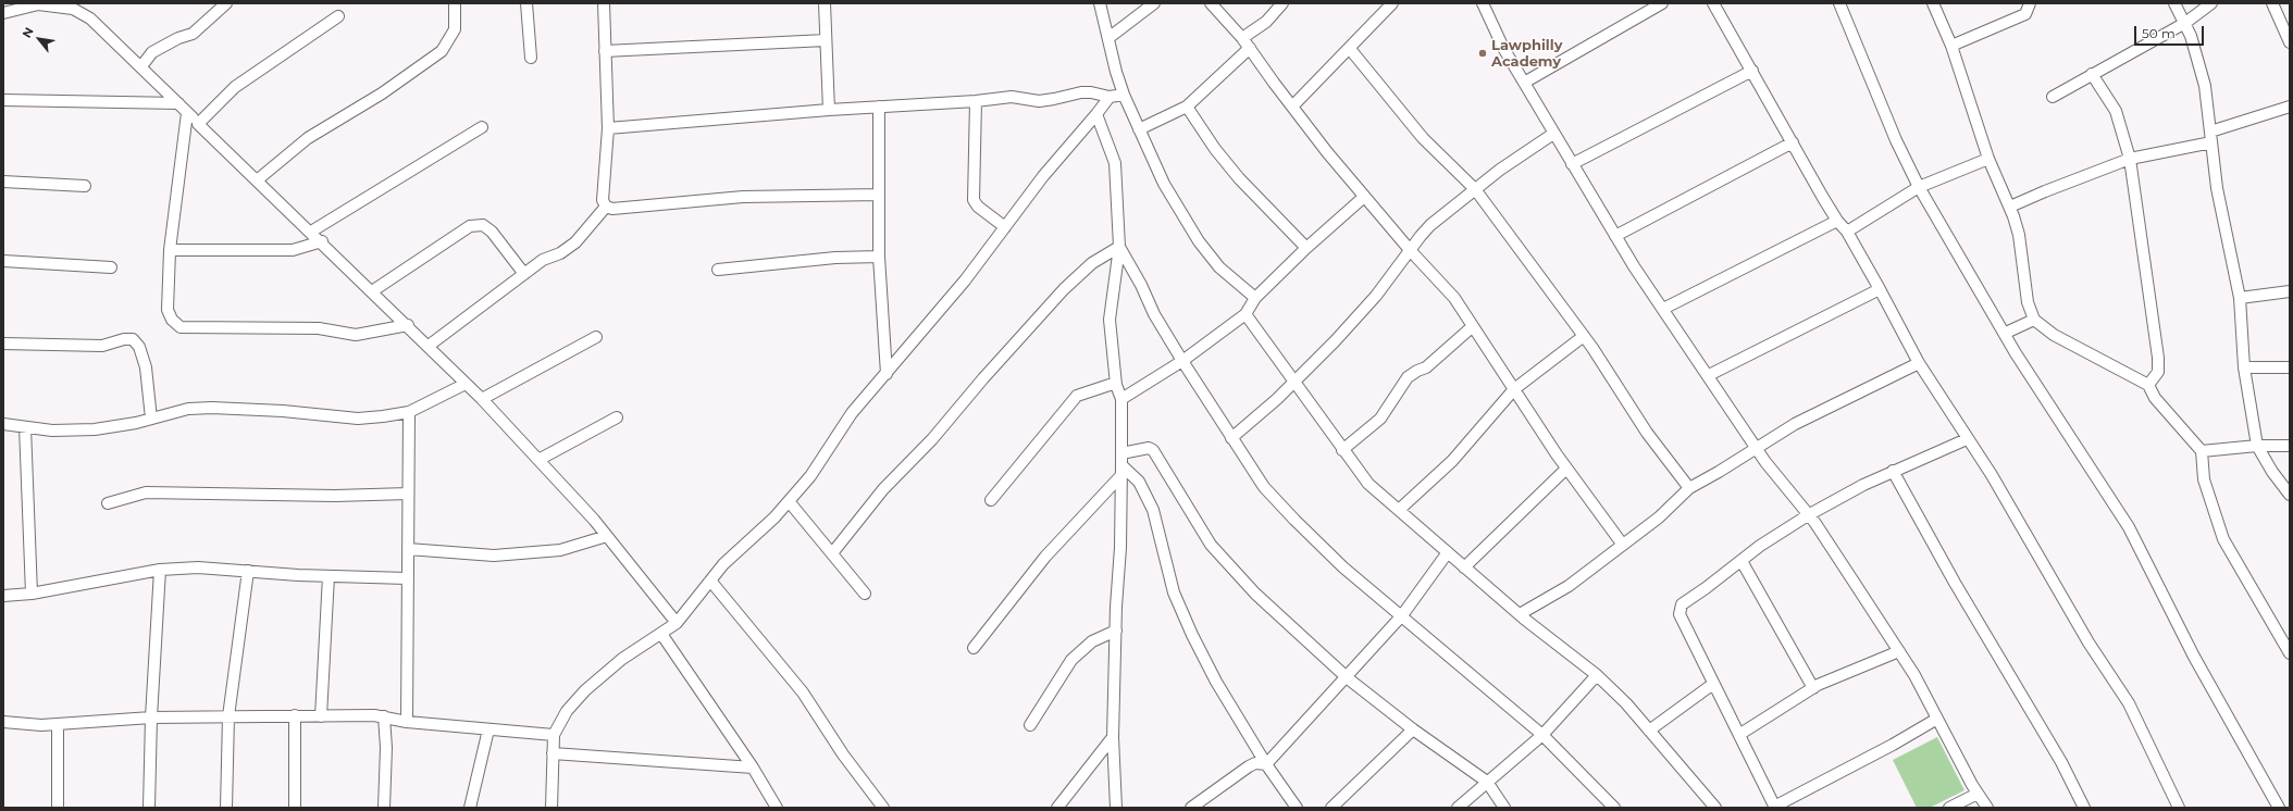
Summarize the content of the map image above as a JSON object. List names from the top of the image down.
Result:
{
  "places": ["Lawphilly Academy"],
  "scale_bar": "50 m",
  "north": "top left"
}
